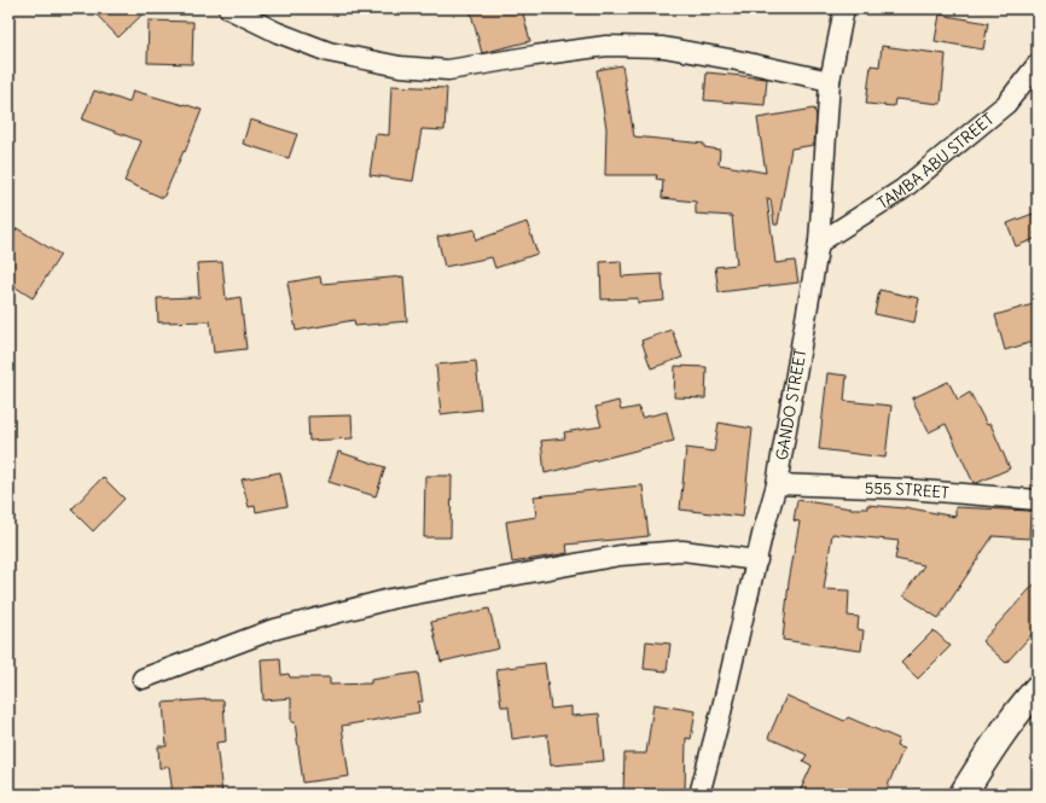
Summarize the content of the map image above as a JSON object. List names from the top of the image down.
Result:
{
  "streets": {
    "street": ["TAMBA ABU STREET", "GANDO STREET", "555 STREET"]
  },
  "crossings": [
    ["TAMBA ABU STREET", "GANDO STREET"],
    ["GANDO STREET", "555 STREET"]
  ]
}
